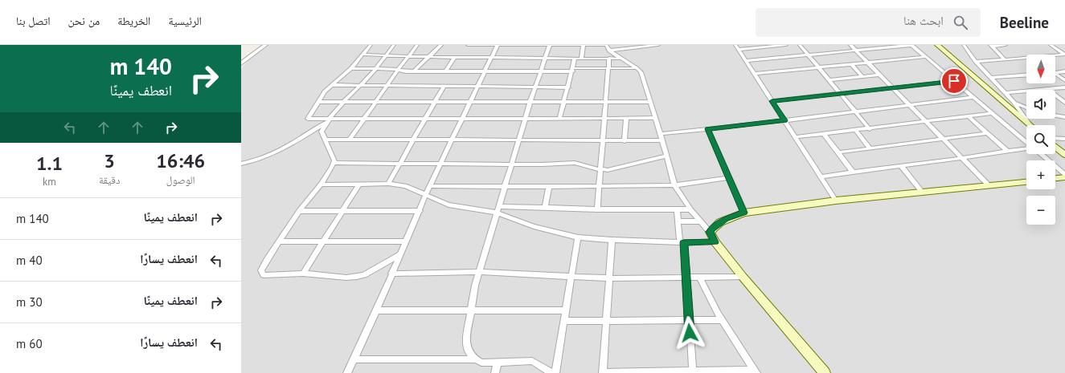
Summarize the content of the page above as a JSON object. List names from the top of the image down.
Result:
{
  "north": "bottom",
  "page": {
    "header": "Beeline",
    "search": "ابحث هنا",
    "nav": [
      "الرئيسية",
      "الخريطة",
      "من نحن",
      "اتصل بنا"
    ],
    "turn": ["140 m", "انعطف يمينًا"],
    "map_buttons": ["+", "−"],
    "eta": [
      "16:46",
      "الوصول",
      "3",
      "دقيقة",
      "1.1",
      "km"
    ],
    "list": [
      {
        "name": "انعطف يمينًا",
        "value": "140 m"
      },
      {
        "name": "انعطف يسارًا",
        "value": "40 m"
      },
      {
        "name": "انعطف يمينًا",
        "value": "30 m"
      },
      {
        "name": "انعطف يسارًا",
        "value": "60 m"
      }
    ]
  }
}
